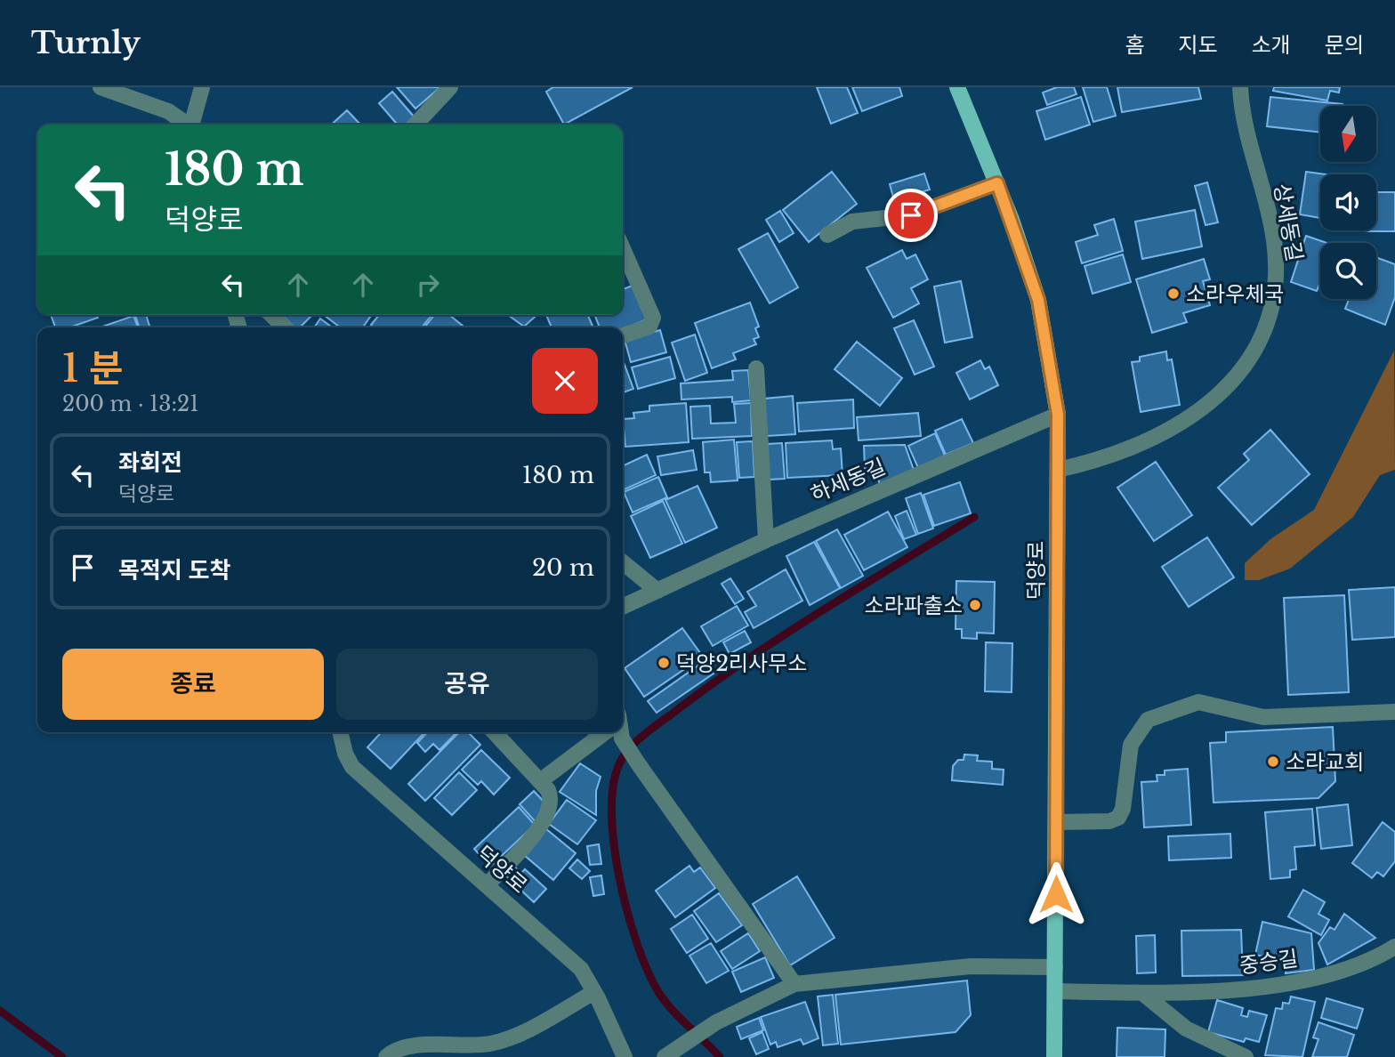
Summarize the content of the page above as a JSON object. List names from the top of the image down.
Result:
{
  "streets": {
    "main road": ["덕양로"],
    "street": ["상세동길", "하세동길", "중승길"]
  },
  "crossings": [
    ["상세동길", "덕양로"],
    ["하세동길", "덕양로"],
    ["덕양로", "중승길"]
  ],
  "places": [
    "소라우체국",
    "소라파출소",
    "덕양2리사무소",
    "소라교회"
  ],
  "north": "bottom",
  "page": {
    "header": "Turnly",
    "nav": [
      "홈",
      "지도",
      "소개",
      "문의"
    ],
    "turn": ["180 m", "덕양로"],
    "heading": ["1 분", "200 m · 13:21"],
    "list": [
      {
        "name": "좌회전",
        "note": "덕양로",
        "value": "180 m"
      },
      {
        "name": "목적지 도착",
        "value": "20 m"
      }
    ],
    "buttons": ["종료", "공유"]
  }
}
